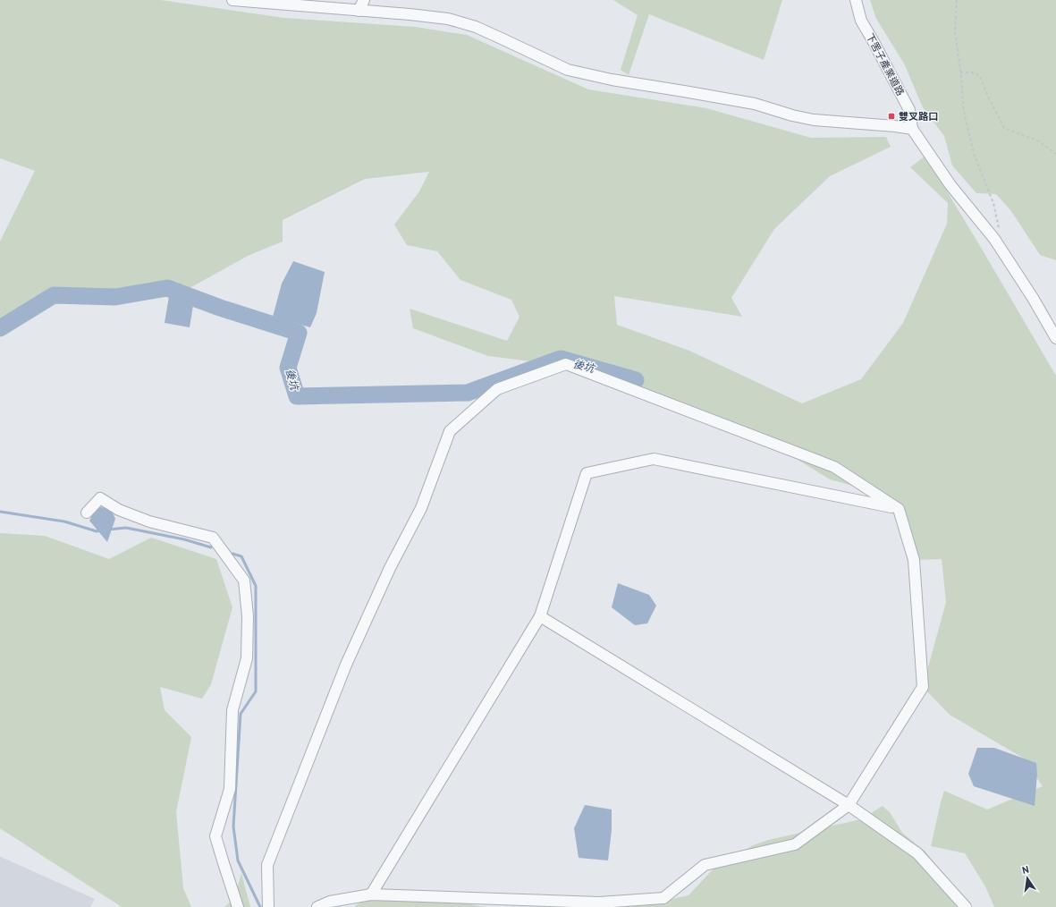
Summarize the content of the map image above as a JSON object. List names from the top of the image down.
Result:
{
  "streets": {
    "street": ["下罟子產業道路"]
  },
  "water": ["後坑"],
  "places": {
    "transit": ["雙叉路口"]
  },
  "north": "top"
}
